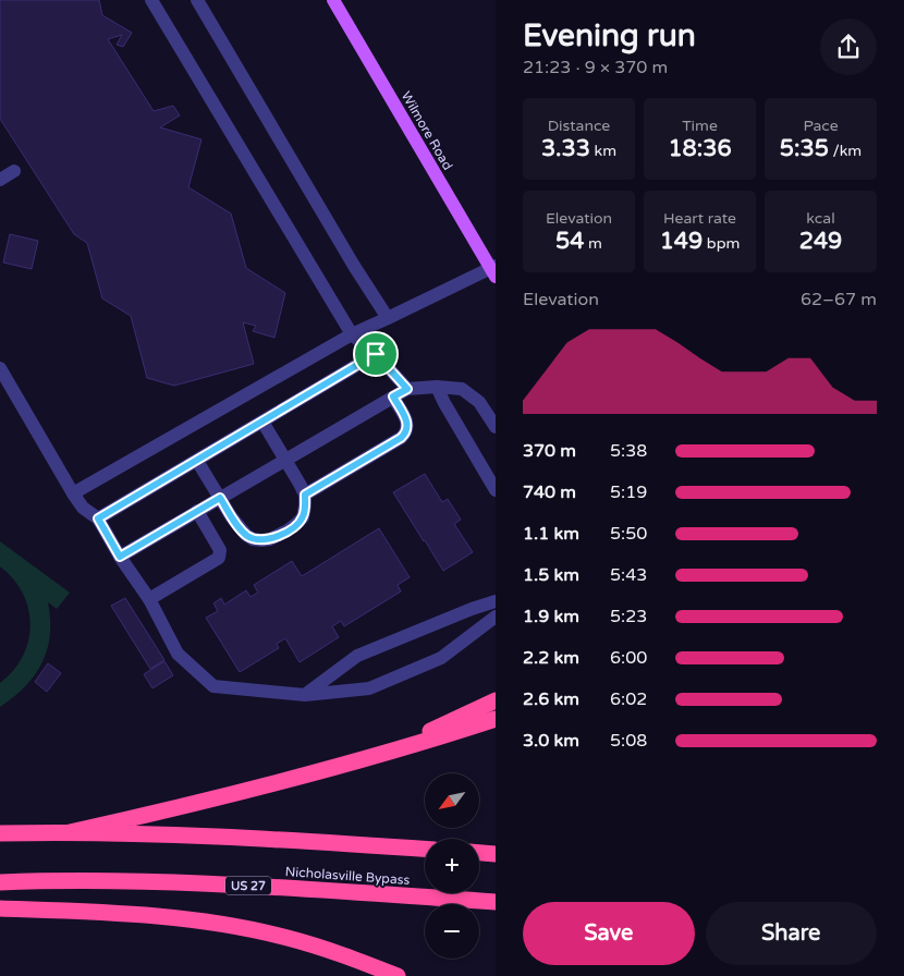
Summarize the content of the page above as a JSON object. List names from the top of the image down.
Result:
{
  "streets": {
    "highway": ["Nicholasville Bypass", "US 27"],
    "main road": ["Wilmore Road"]
  },
  "north": "bottom left",
  "page": {
    "heading": ["Evening run", "21:23 · 9 × 370 m"],
    "stats": [
      ["Distance", "3.33 km"],
      ["Time", "18:36"],
      ["Pace", "5:35 /km"],
      ["Elevation", "54 m"],
      ["Heart rate", "149 bpm"],
      ["kcal", "249"]
    ],
    "chart": ["Elevation", "62–67 m"],
    "list": [
      {
        "name": "370 m",
        "note": "5:38"
      },
      {
        "name": "740 m",
        "note": "5:19"
      },
      {
        "name": "1.1 km",
        "note": "5:50"
      },
      {
        "name": "1.5 km",
        "note": "5:43"
      },
      {
        "name": "1.9 km",
        "note": "5:23"
      },
      {
        "name": "2.2 km",
        "note": "6:00"
      },
      {
        "name": "2.6 km",
        "note": "6:02"
      },
      {
        "name": "3.0 km",
        "note": "5:08"
      }
    ],
    "map_buttons": ["+", "−"],
    "buttons": ["Save", "Share"]
  }
}
